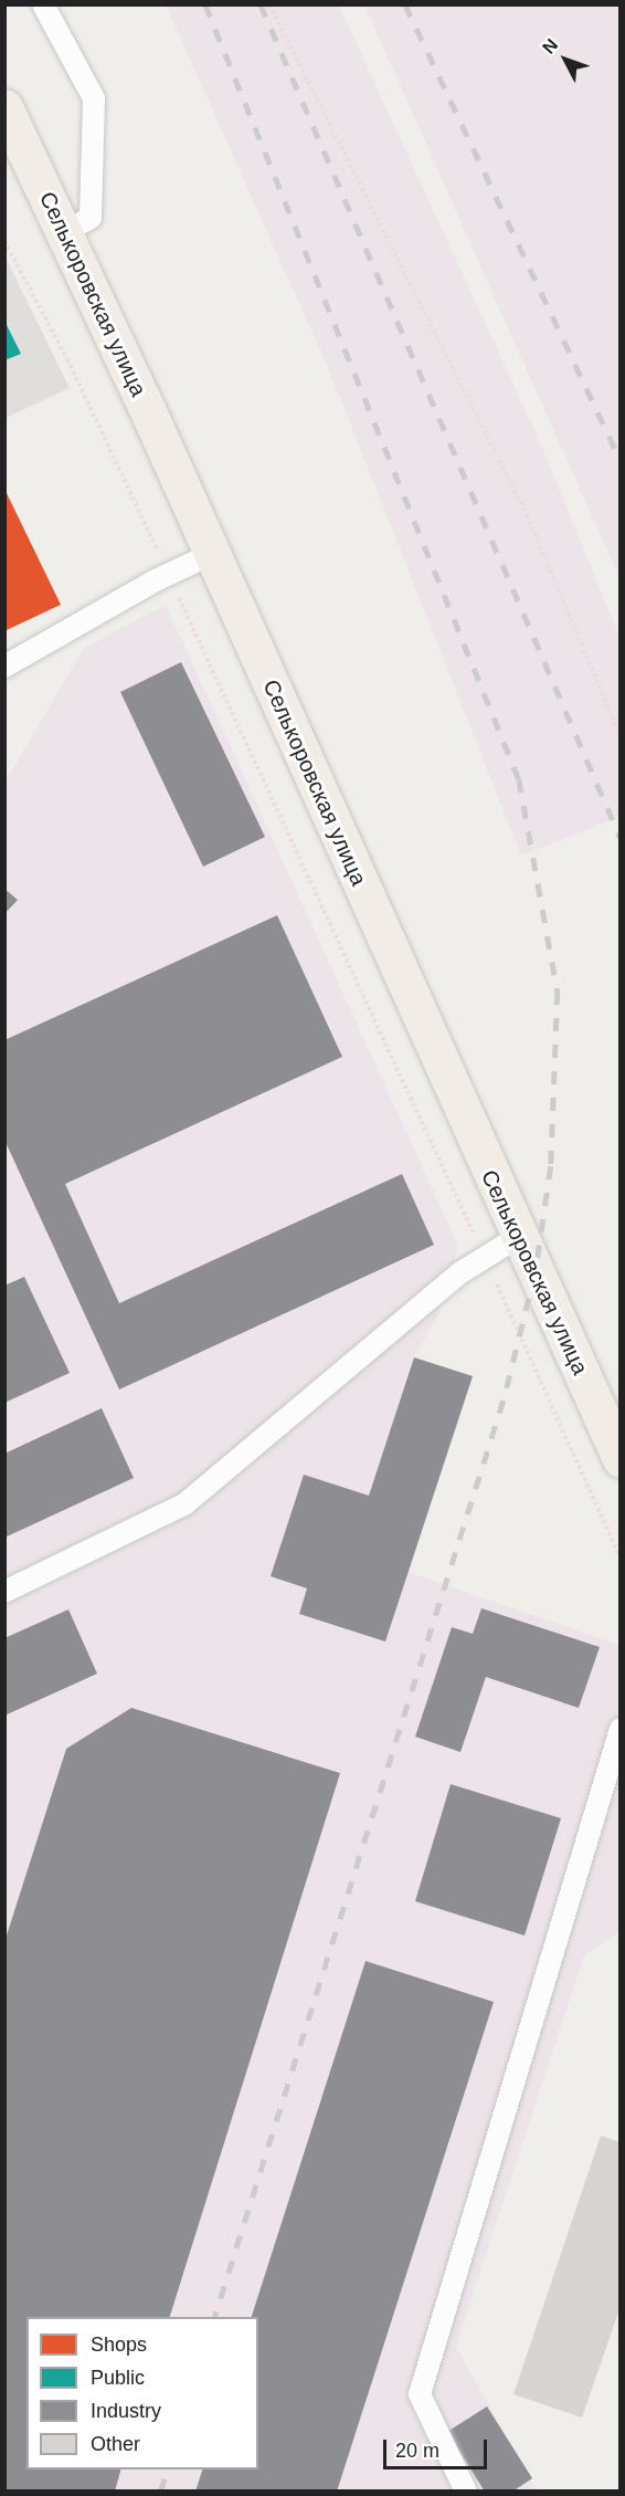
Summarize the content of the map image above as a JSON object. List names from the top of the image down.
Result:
{
  "streets": {
    "main road": ["Селькоровская улица"]
  },
  "legend": [
    "Shops",
    "Public",
    "Industry",
    "Other"
  ],
  "scale_bar": "20 m",
  "north": "top left"
}
